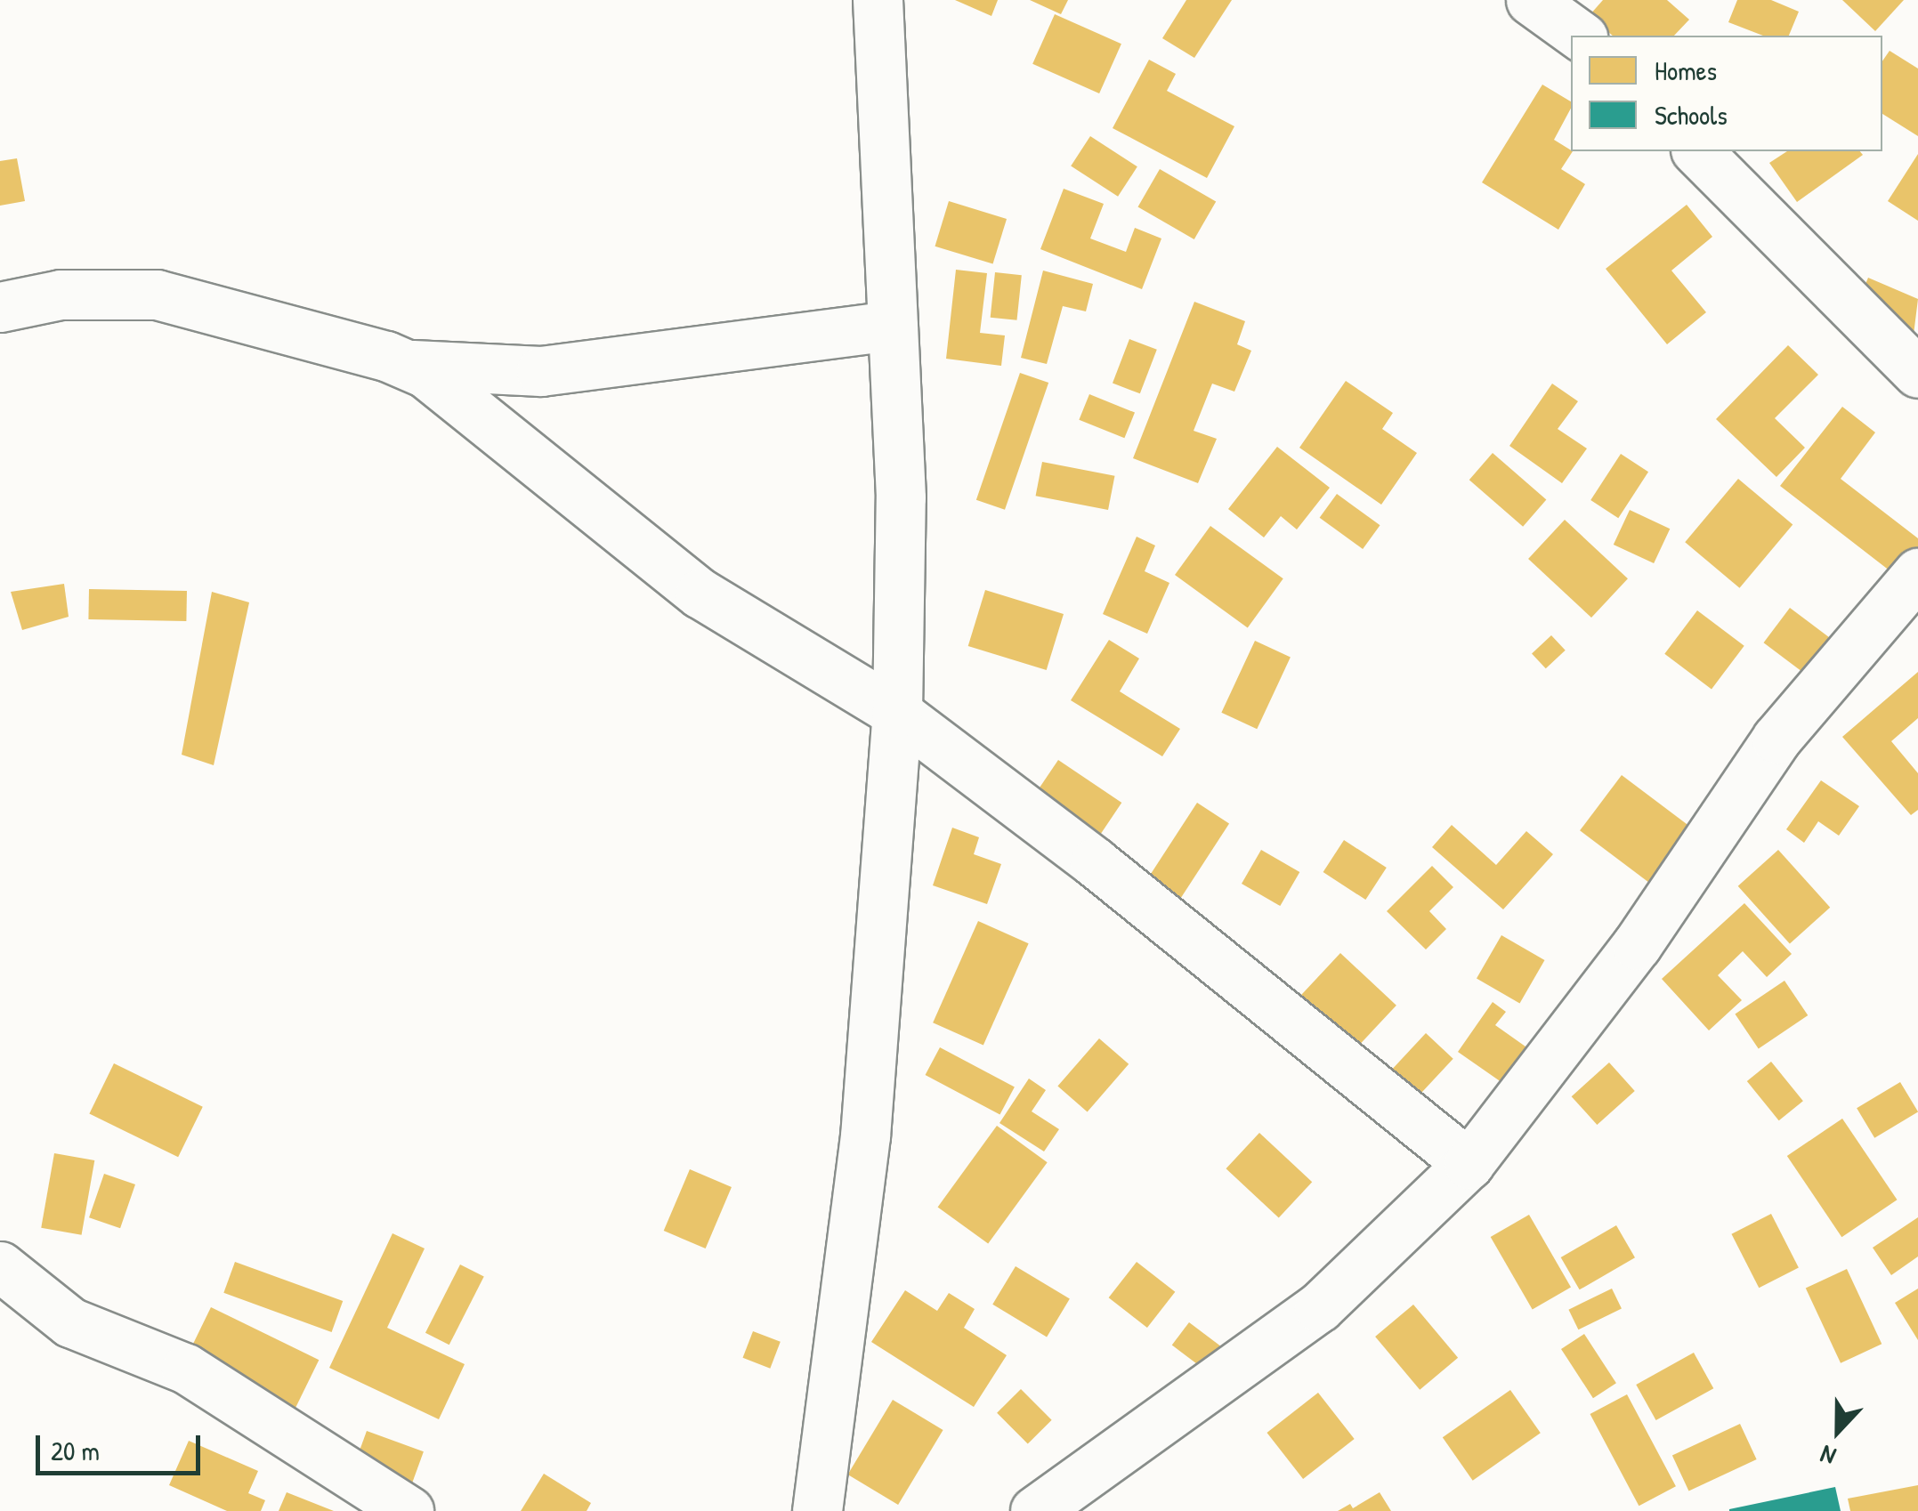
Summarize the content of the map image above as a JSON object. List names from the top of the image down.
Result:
{
  "legend": ["Homes", "Schools"],
  "scale_bar": "20 m",
  "north": "bottom"
}
